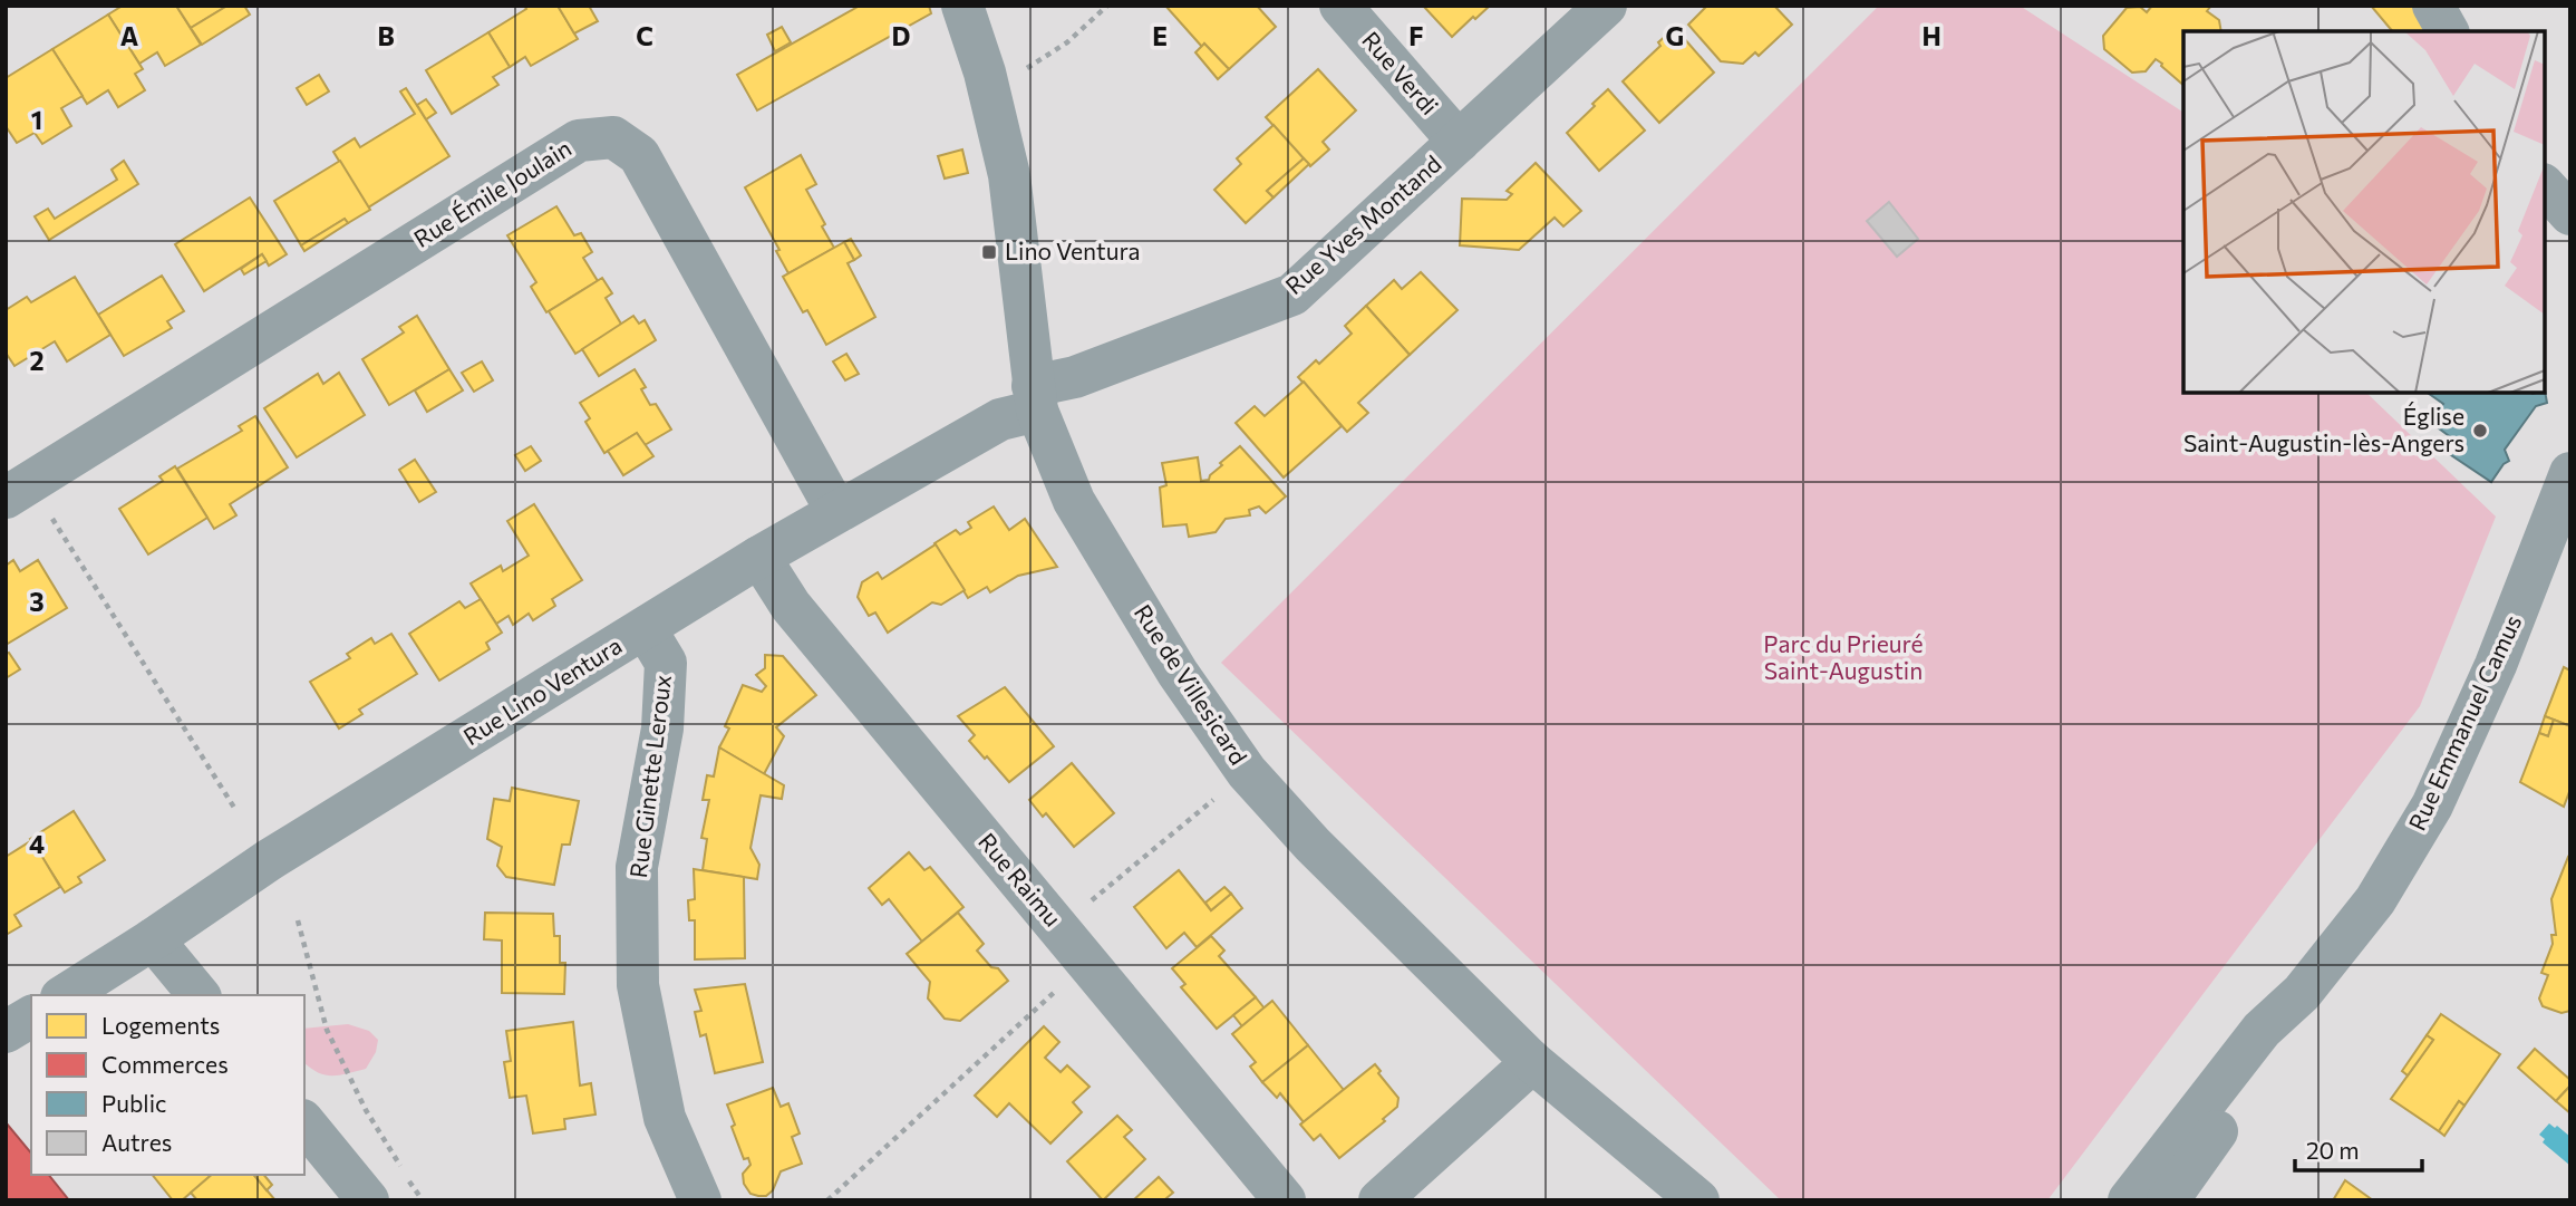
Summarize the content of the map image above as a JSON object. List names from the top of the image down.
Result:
{
  "streets": {
    "street": [
      "Rue Verdi",
      "Rue Émile Joulain",
      "Rue Yves Montand",
      "Rue de Villesicard",
      "Rue Lino Ventura",
      "Rue Emmanuel Camus",
      "Rue Ginette Leroux",
      "Rue Raimu"
    ]
  },
  "crossings": [
    ["Rue Verdi", "Rue Yves Montand"],
    ["Rue Émile Joulain", "Rue Lino Ventura"],
    ["Rue Yves Montand", "Rue de Villesicard"],
    ["Rue Yves Montand", "Rue Lino Ventura"],
    ["Rue de Villesicard", "Rue Lino Ventura"],
    ["Rue Lino Ventura", "Rue Ginette Leroux"],
    ["Rue Lino Ventura", "Rue Raimu"]
  ],
  "parks": ["Parc du Prieuré Saint-Augustin"],
  "places": {
    "transit": ["Lino Ventura"],
    "other": ["Église Saint-Augustin-lès-Angers"]
  },
  "legend": [
    "Logements",
    "Commerces",
    "Public",
    "Autres"
  ],
  "scale_bar": "20 m",
  "grid": {
    "columns": [
      "A",
      "B",
      "C",
      "D",
      "E",
      "F",
      "G",
      "H"
    ],
    "rows": [
      "1",
      "2",
      "3",
      "4"
    ]
  }
}
